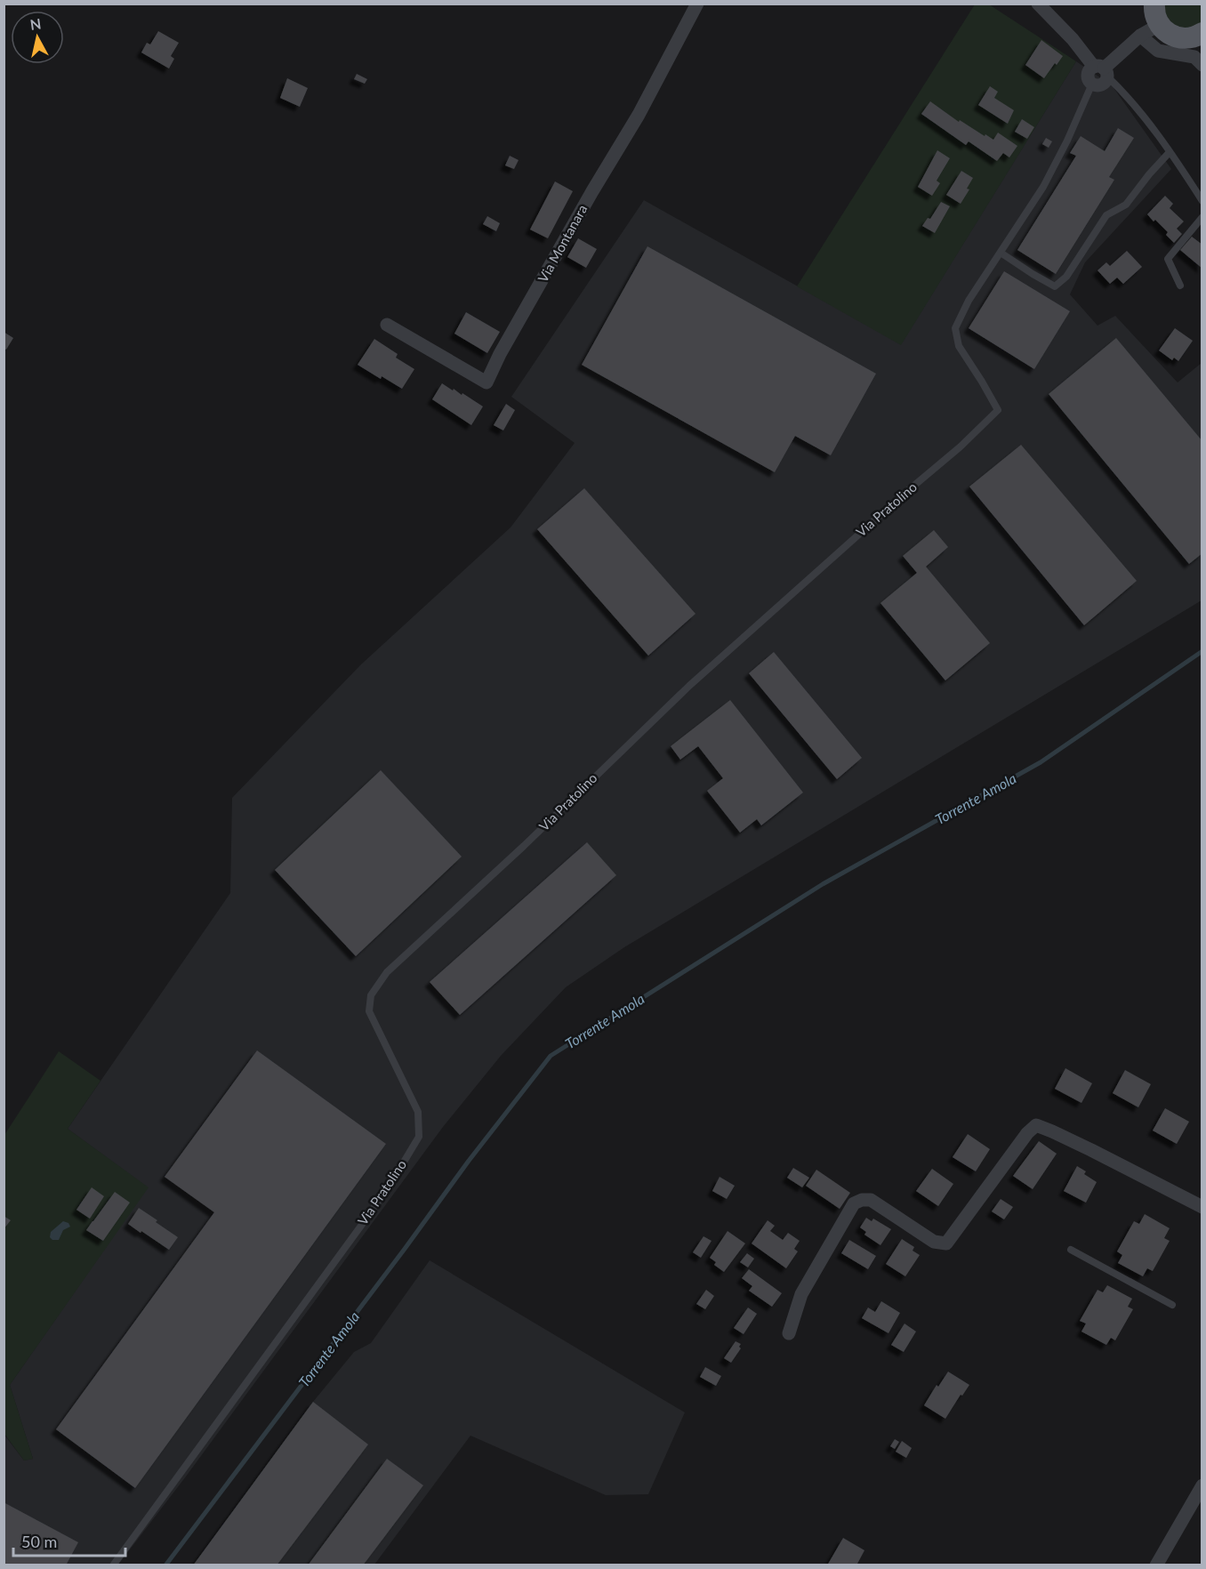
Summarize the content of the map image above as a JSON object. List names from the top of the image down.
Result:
{
  "streets": {
    "street": ["Via Montanara"],
    "lane": ["Via Pratolino"]
  },
  "water": ["Torrente Amola"],
  "scale_bar": "50 m",
  "north": "top"
}
